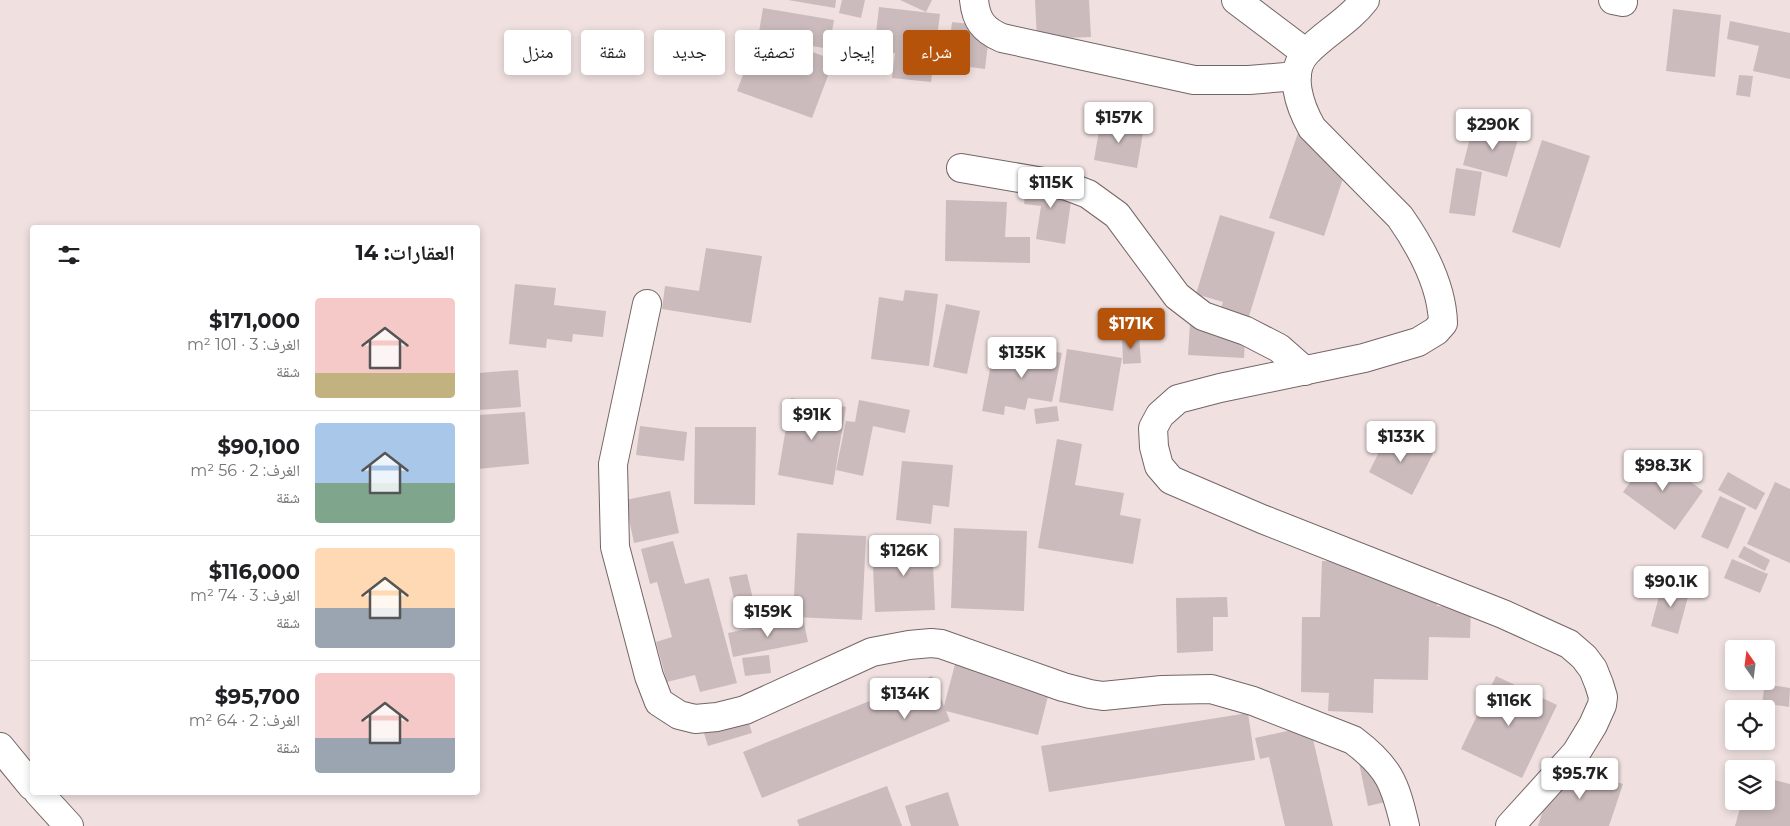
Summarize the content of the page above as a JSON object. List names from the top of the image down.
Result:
{
  "north": "top",
  "page": {
    "chip": [
      "شراء",
      "إيجار",
      "تصفية",
      "جديد",
      "شقة",
      "منزل"
    ],
    "price": [
      "$157K",
      "$290K",
      "$115K",
      "$171K",
      "$135K",
      "$91K",
      "$133K",
      "$98.3K",
      "$126K",
      "$90.1K",
      "$159K",
      "$134K",
      "$116K",
      "$95.7K"
    ],
    "heading": "العقارات: 14",
    "list": [
      {
        "name": "$171,000",
        "note": "الغرف: 3 · 101 m² · شقة"
      },
      {
        "name": "$90,100",
        "note": "الغرف: 2 · 56 m² · شقة"
      },
      {
        "name": "$116,000",
        "note": "الغرف: 3 · 74 m² · شقة"
      },
      {
        "name": "$95,700",
        "note": "الغرف: 2 · 64 m² · شقة"
      }
    ]
  }
}
